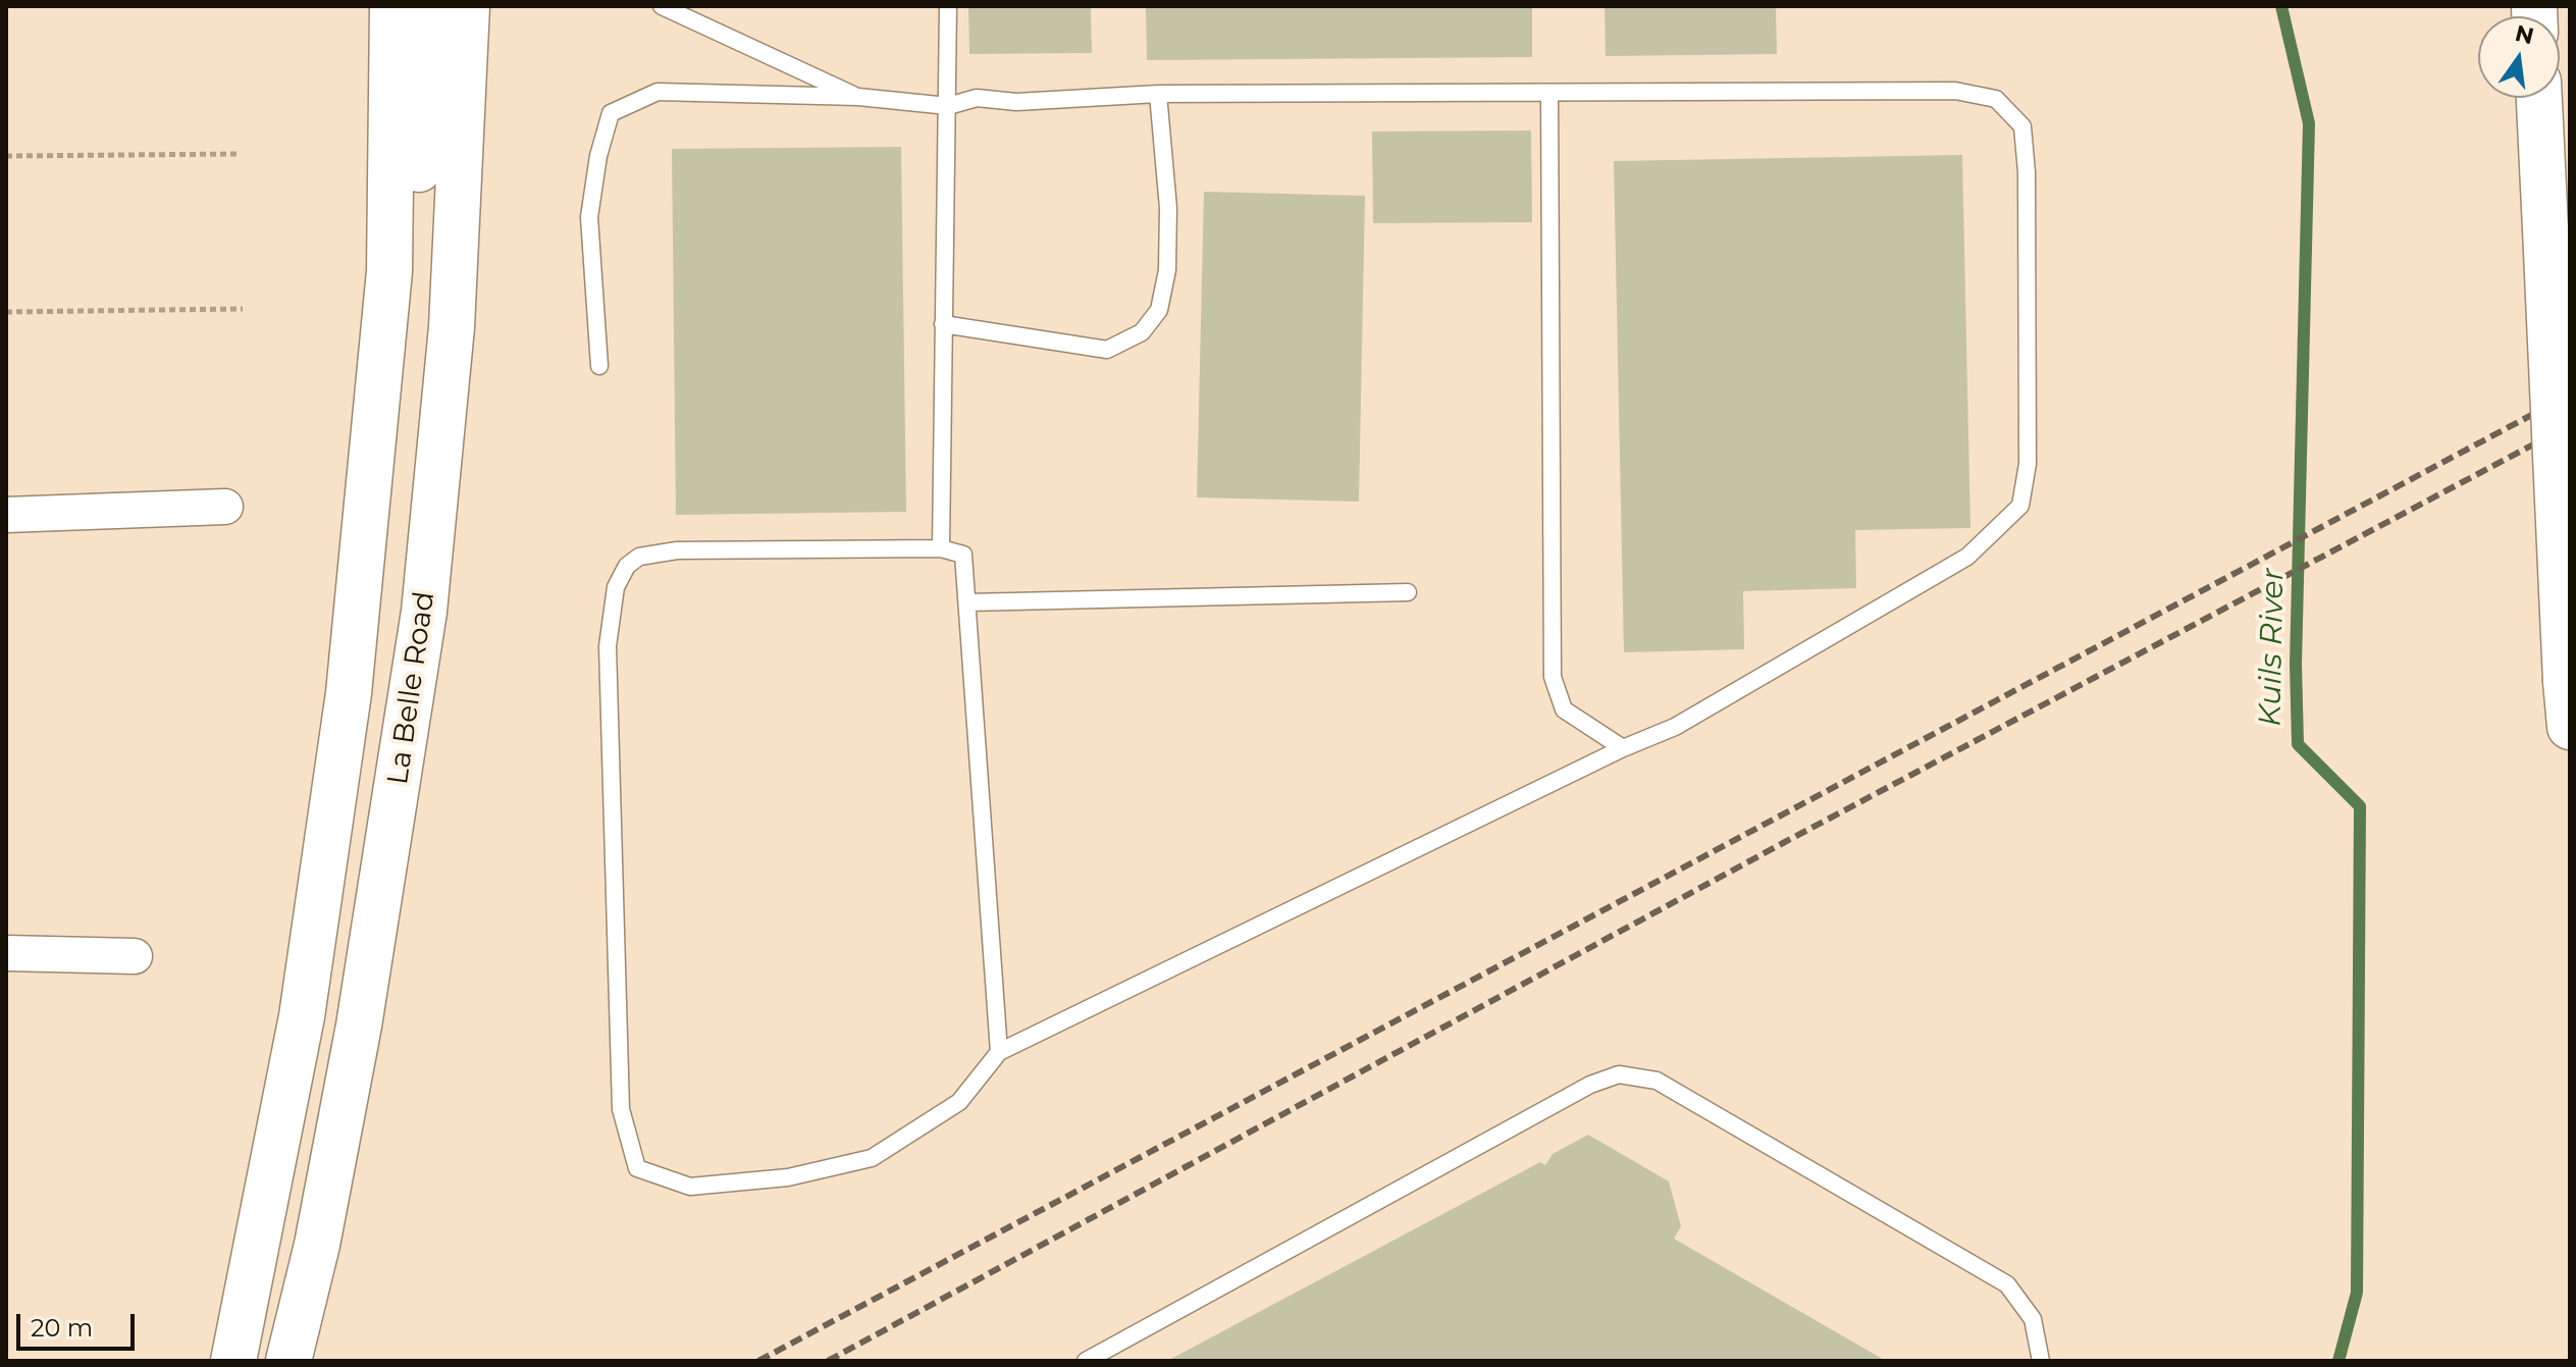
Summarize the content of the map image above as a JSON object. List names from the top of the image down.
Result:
{
  "streets": {
    "main road": ["La Belle Road"]
  },
  "water": ["Kuils River"],
  "scale_bar": "20 m",
  "north": "top"
}
